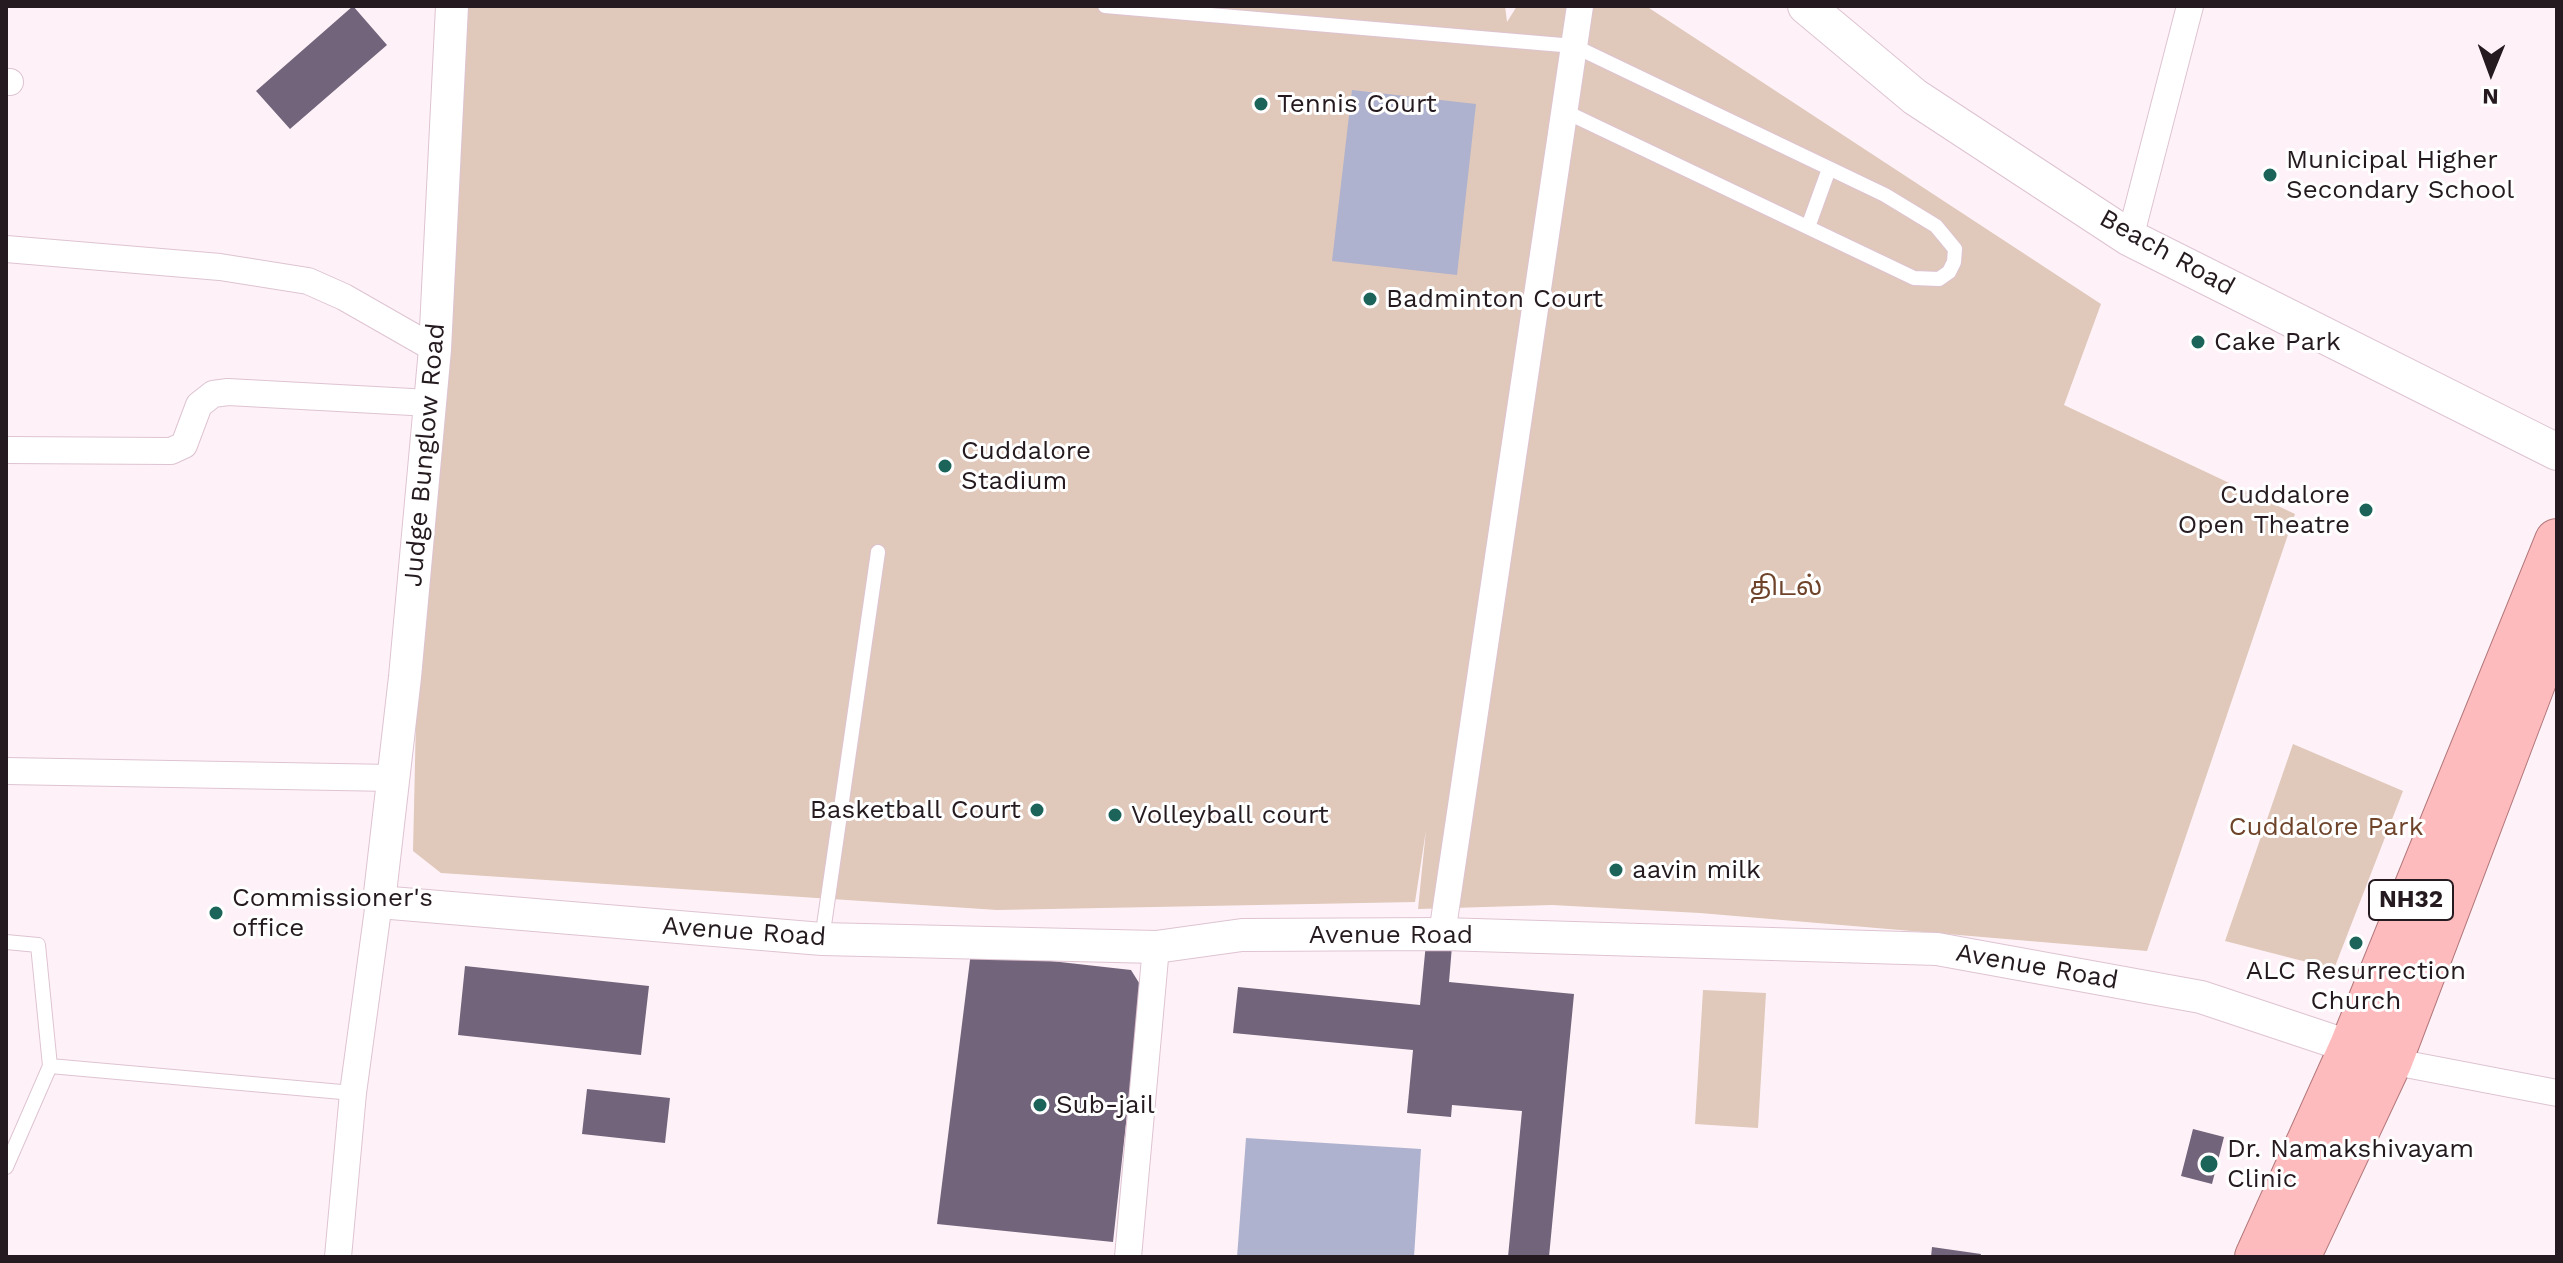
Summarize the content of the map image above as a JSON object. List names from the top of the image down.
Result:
{
  "streets": {
    "highway": ["NH32"],
    "main road": ["Beach Road"],
    "street": ["Judge Bunglow Road", "Avenue Road"]
  },
  "crossings": [
    ["Judge Bunglow Road", "Avenue Road"],
    ["NH32", "Avenue Road"]
  ],
  "parks": ["திடல்", "Cuddalore Park"],
  "places": [
    "Tennis Court",
    "Municipal Higher Secondary School",
    "Badminton Court",
    "Cake Park",
    "Cuddalore Stadium",
    "Cuddalore Open Theatre",
    "Basketball Court",
    "Volleyball court",
    "aavin milk",
    "Commissioner's office",
    "ALC Resurrection Church",
    "Sub-jail",
    "Dr. Namakshivayam Clinic"
  ],
  "north": "bottom"
}
